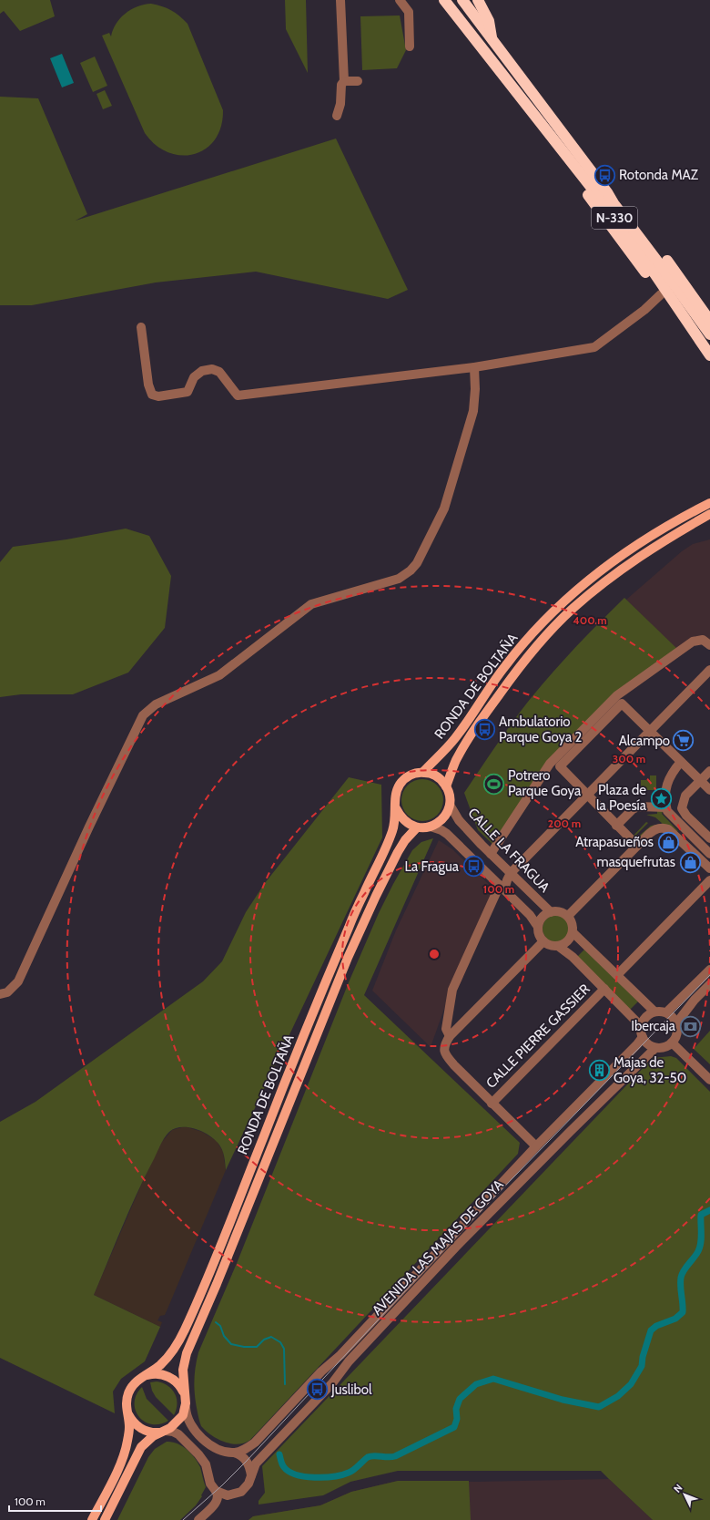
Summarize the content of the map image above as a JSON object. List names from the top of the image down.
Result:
{
  "streets": {
    "highway": ["N-330"],
    "main road": ["RONDA DE BOLTAÑA"],
    "street": ["CALLE LA FRAGUA", "CALLE PIERRE GASSIER", "AVENIDA LAS MAJAS DE GOYA"]
  },
  "crossings": [
    ["RONDA DE BOLTAÑA", "CALLE LA FRAGUA"]
  ],
  "places": {
    "bus stop": [
      "Rotonda MAZ",
      "Ambulatorio Parque Goya 2",
      "La Fragua",
      "Juslibol"
    ],
    "supermarket": ["Alcampo"],
    "sports": ["Potrero Parque Goya"],
    "place": ["Plaza de la Poesía"],
    "shop": ["Atrapasueños", "masquefrutas"],
    "bank": ["Ibercaja"],
    "building": ["Majas de Goya, 32-50"]
  },
  "scale_bar": "100 m",
  "north": "top left",
  "rings": [
    "400 m",
    "300 m",
    "200 m",
    "100 m"
  ]
}
